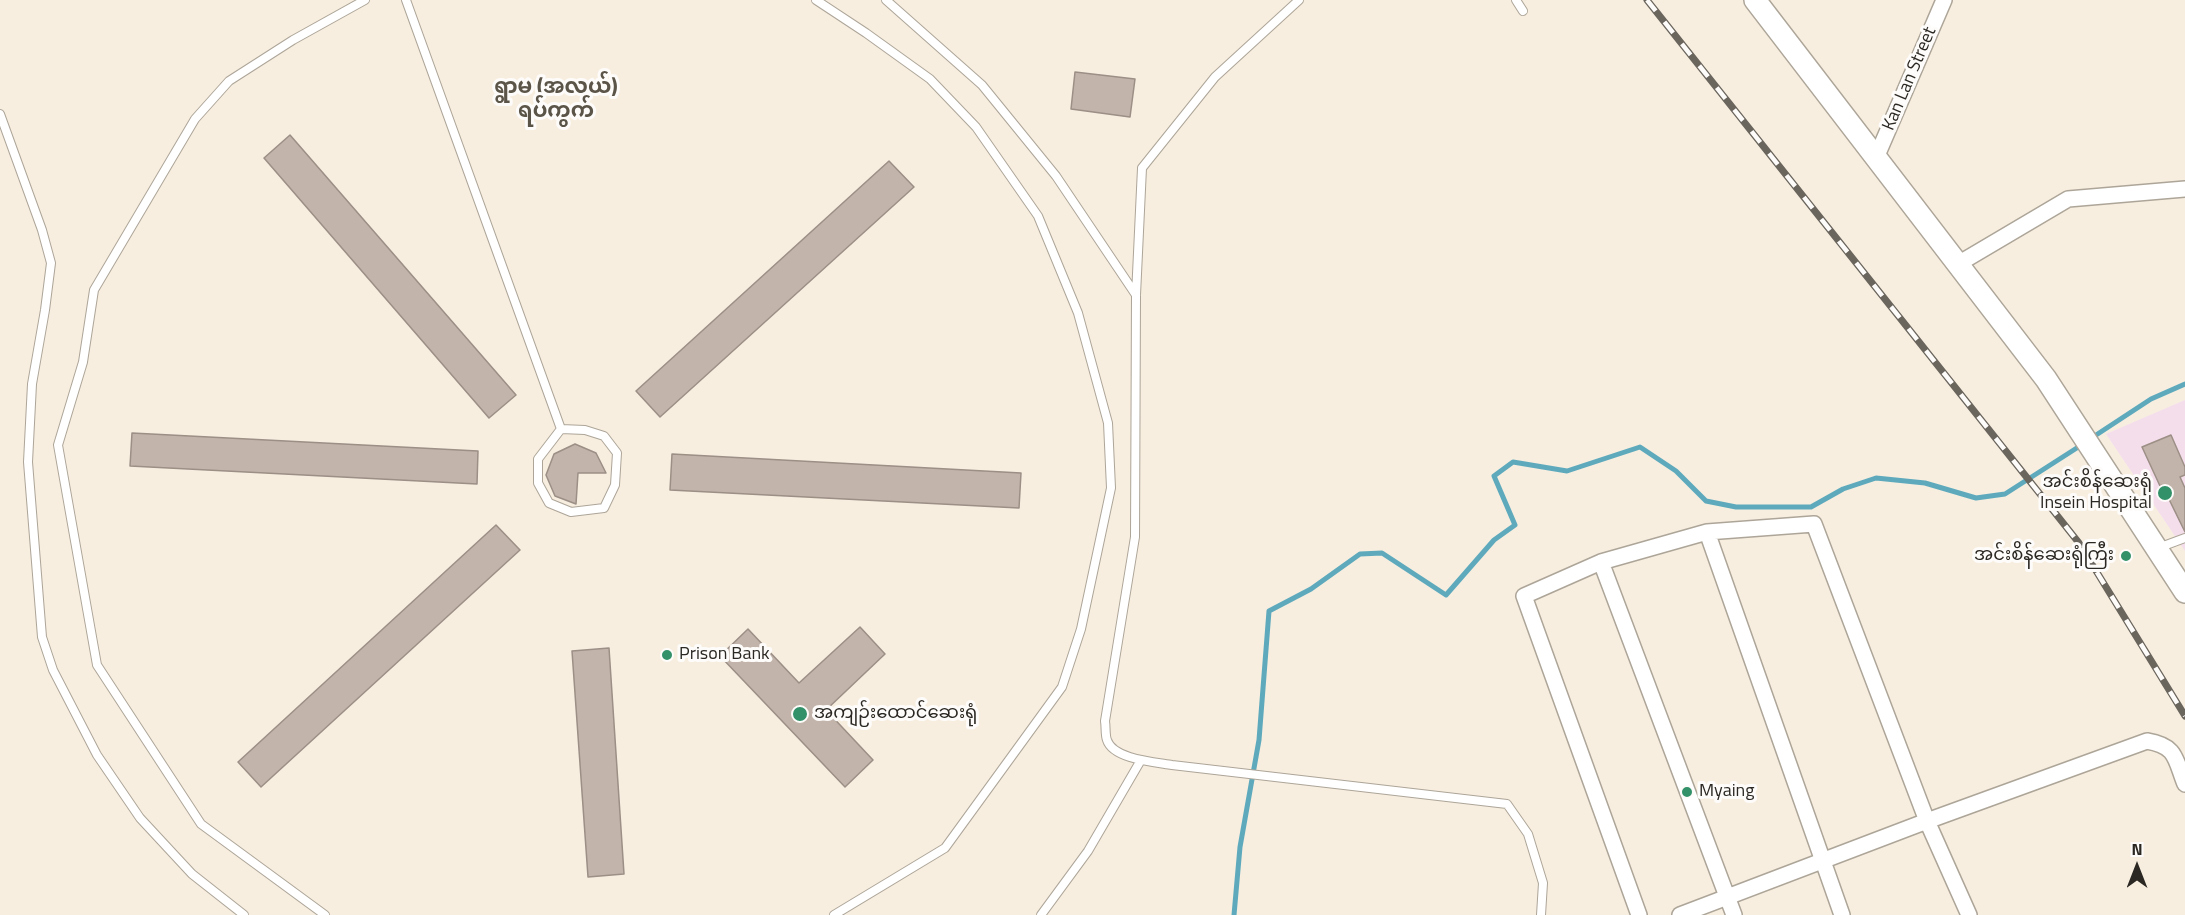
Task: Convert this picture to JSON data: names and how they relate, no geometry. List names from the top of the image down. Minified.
{"streets":{"street":["Kan Lan Street"]},"districts":["ရွာမ (အလယ်) ရပ်ကွက်"],"places":["အင်းစိန်ဆေးရုံ Insein Hospital","အင်းစိန်ဆေးရုံကြီး","Prison Bank","အကျဉ်းထောင်ဆေးရုံ","Myaing"],"north":"top"}
